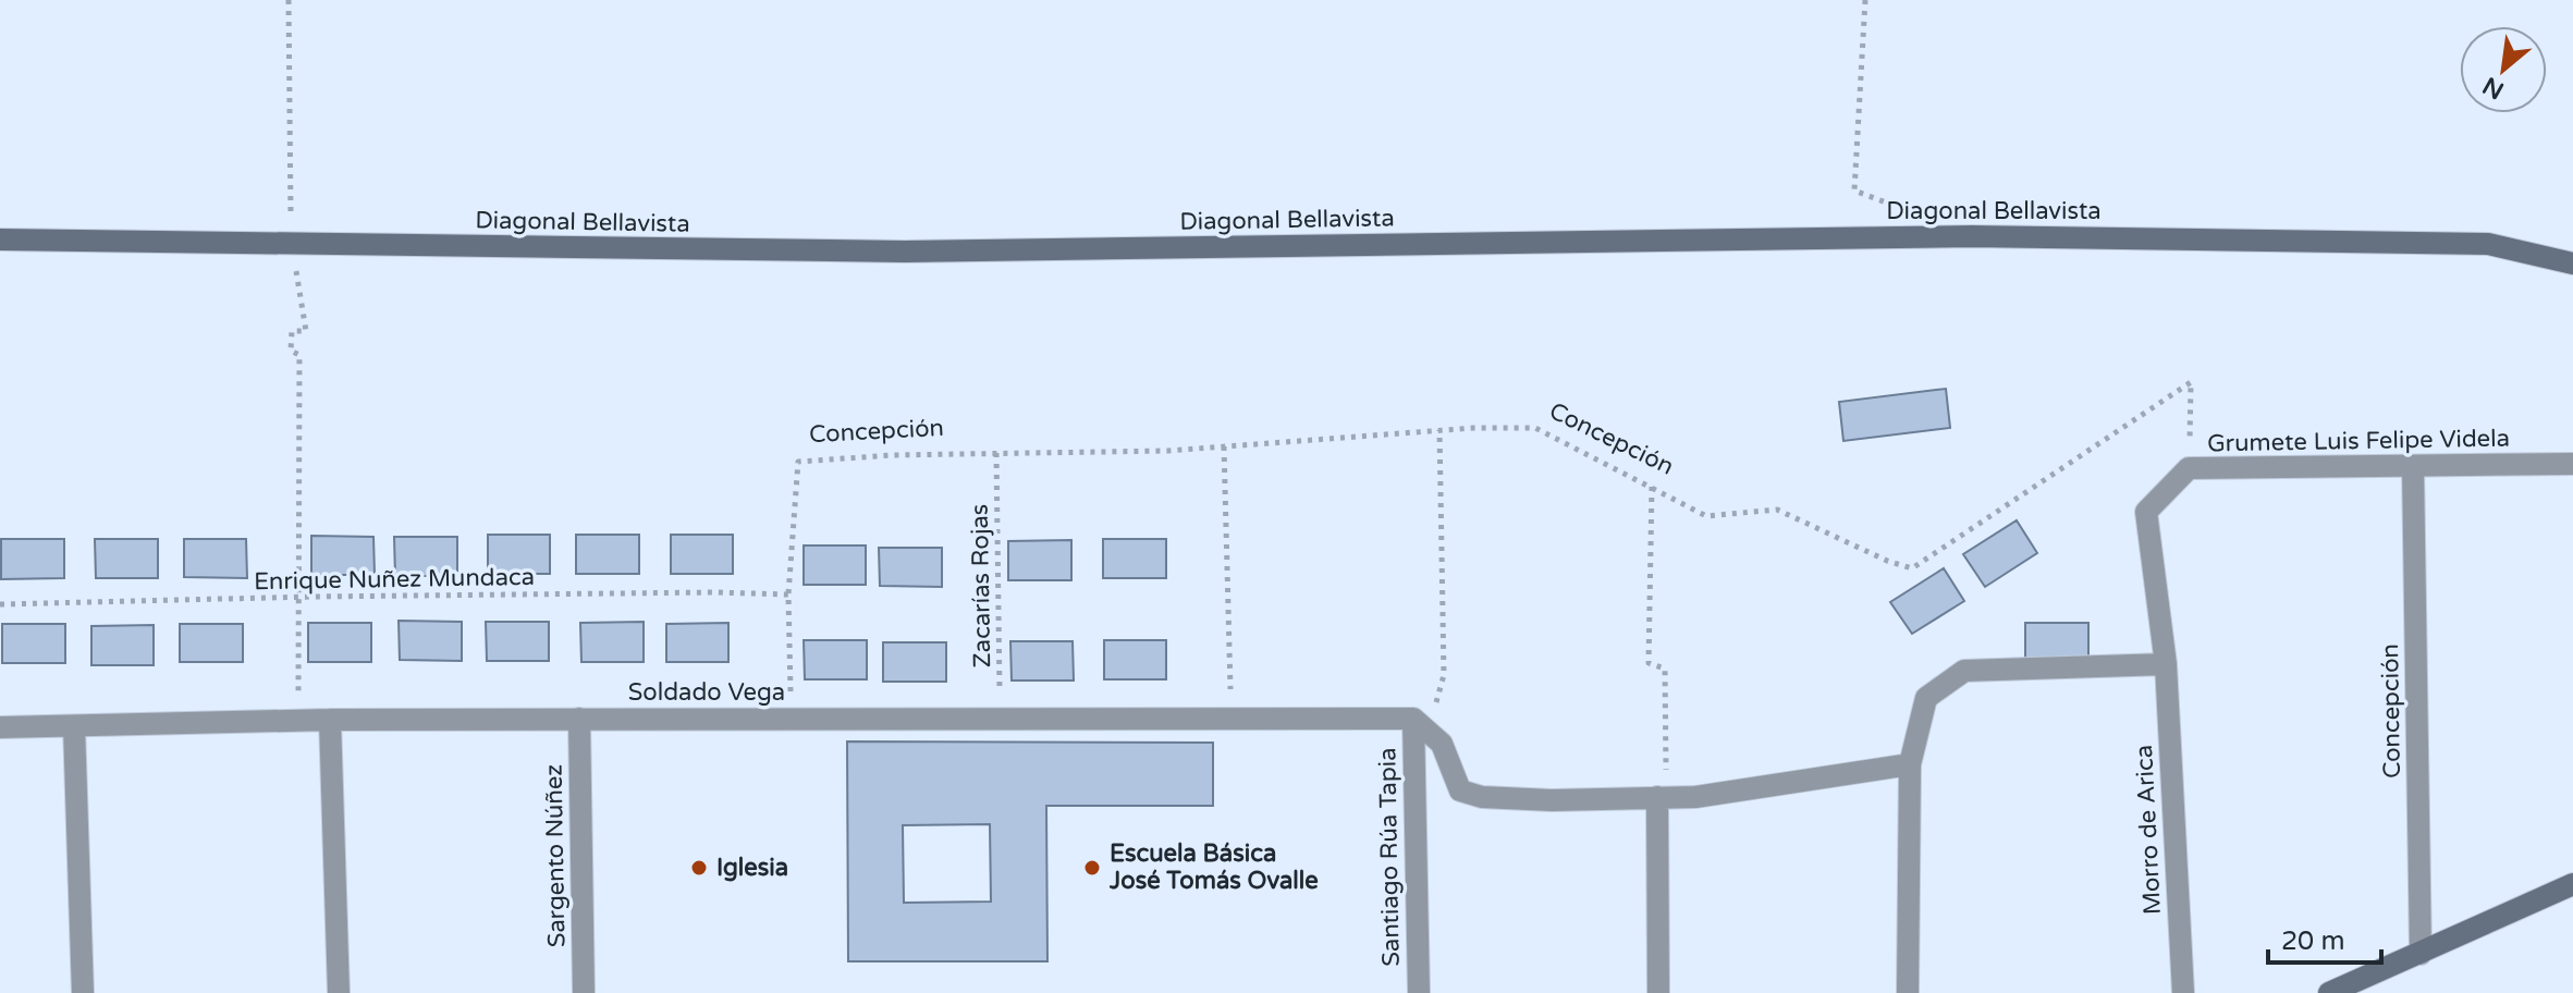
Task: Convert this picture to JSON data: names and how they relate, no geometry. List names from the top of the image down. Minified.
{"streets":{"street":["Diagonal Bellavista","Concepción","Grumete Luis Felipe Videla","Soldado Vega","Morro de Arica","Sargento Núñez","Santiago Rúa Tapia"],"path":["Enrique Nuñez Mundaca","Zacarías Rojas"]},"crossings":[["Concepción","Grumete Luis Felipe Videla"],["Concepción","Enrique Nuñez Mundaca"],["Concepción","Zacarías Rojas"],["Grumete Luis Felipe Videla","Morro de Arica"],["Zacarías Rojas","Soldado Vega"],["Soldado Vega","Sargento Núñez"],["Soldado Vega","Santiago Rúa Tapia"]],"places":["Iglesia","Escuela Básica José Tomás Ovalle"],"scale_bar":"20 m","north":"bottom left"}
